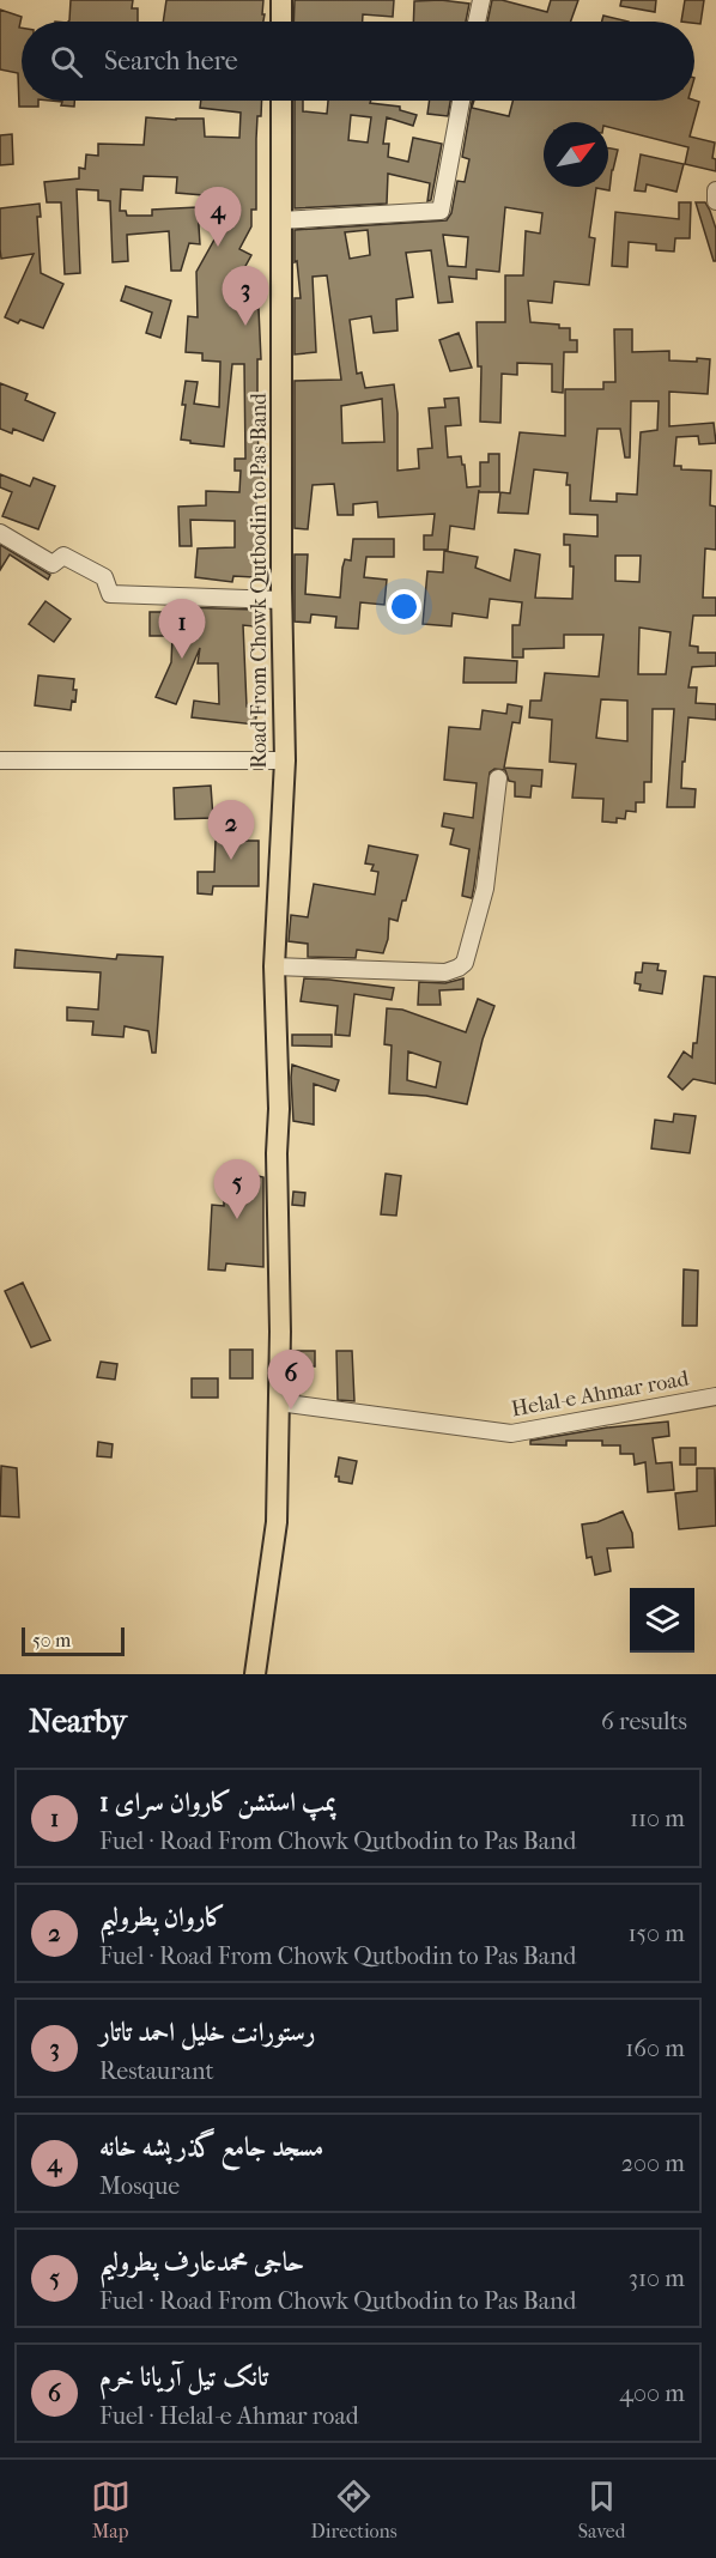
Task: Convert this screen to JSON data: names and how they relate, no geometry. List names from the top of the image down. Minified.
{"streets":{"main road":["Road From Chowk Qutbodin to Pas Band"],"street":["Helal-e Ahmar road"]},"crossings":[["Road From Chowk Qutbodin to Pas Band","Helal-e Ahmar road"]],"scale_bar":"50 m","north":"top right","page":{"search":"Search here","pins":["4","3","1","2","5","6"],"scale":"50 m","heading":["Nearby","6 results"],"list":[{"mark":"1","name":"پمپ استشن کاروان سرای 1","note":"Fuel · Road From Chowk Qutbodin to Pas Band","value":"110 m"},{"mark":"2","name":"کاروان پطرولیم","note":"Fuel · Road From Chowk Qutbodin to Pas Band","value":"150 m"},{"mark":"3","name":"رستورانت خلیل احمد تاتار","note":"Restaurant","value":"160 m"},{"mark":"4","name":"مسجد جامع گذر پشه خانه","note":"Mosque","value":"200 m"},{"mark":"5","name":"حاجی محمدعارف پطرولیم","note":"Fuel · Road From Chowk Qutbodin to Pas Band","value":"310 m"},{"mark":"6","name":"تانک تیل آریانا خرم","note":"Fuel · Helal-e Ahmar road","value":"400 m"}],"nav":["Map","Directions","Saved"]}}
